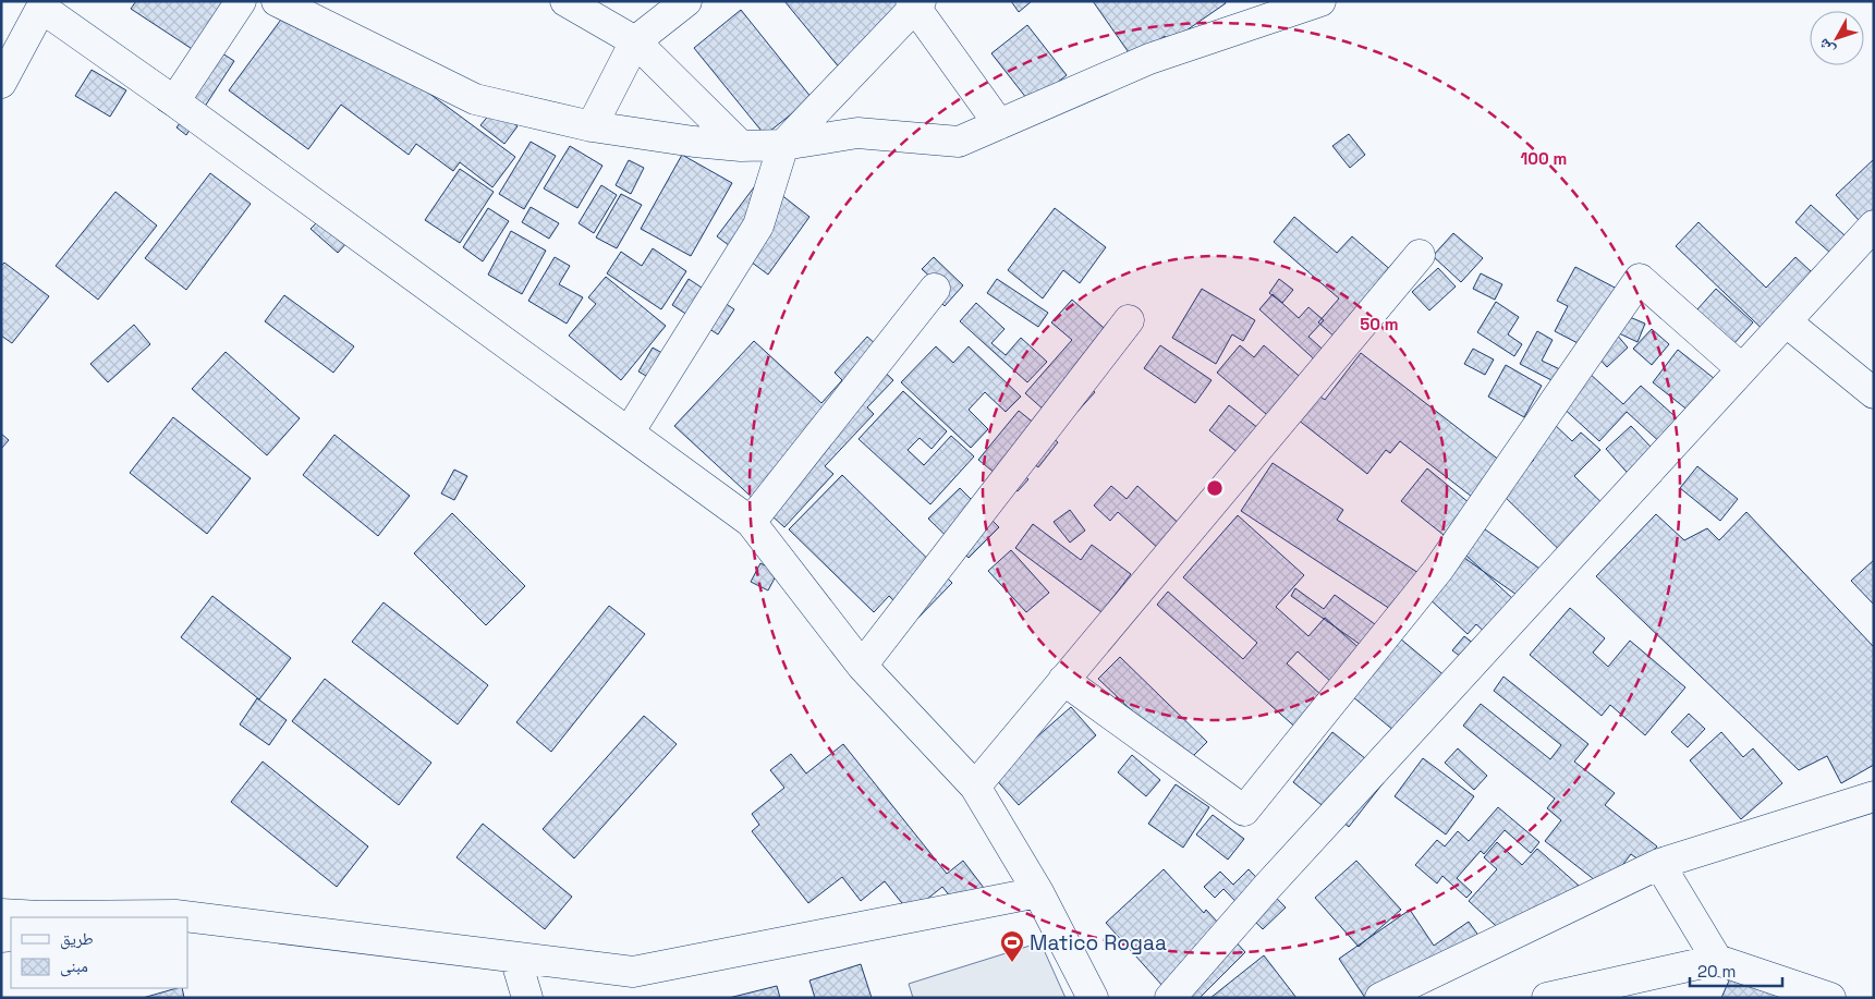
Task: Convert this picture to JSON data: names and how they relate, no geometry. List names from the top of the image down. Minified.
{"places":{"sports":["Matico Rogaa"]},"legend":["طريق","مبنى"],"scale_bar":"20 m","north":"bottom left","rings":["100 m","50 m"]}
